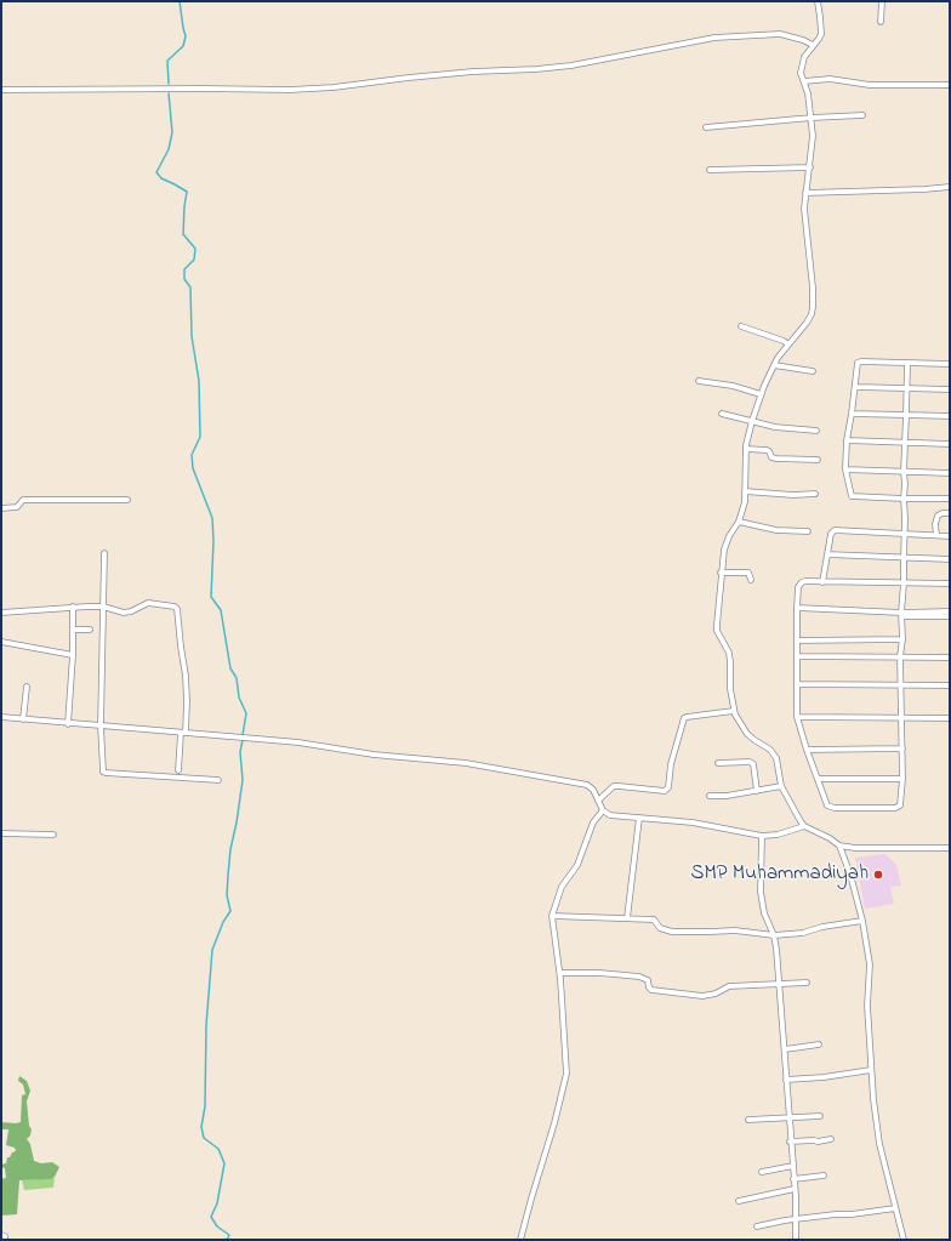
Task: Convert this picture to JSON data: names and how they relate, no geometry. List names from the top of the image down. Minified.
{"places":["SMP Muhammadiyah"]}
